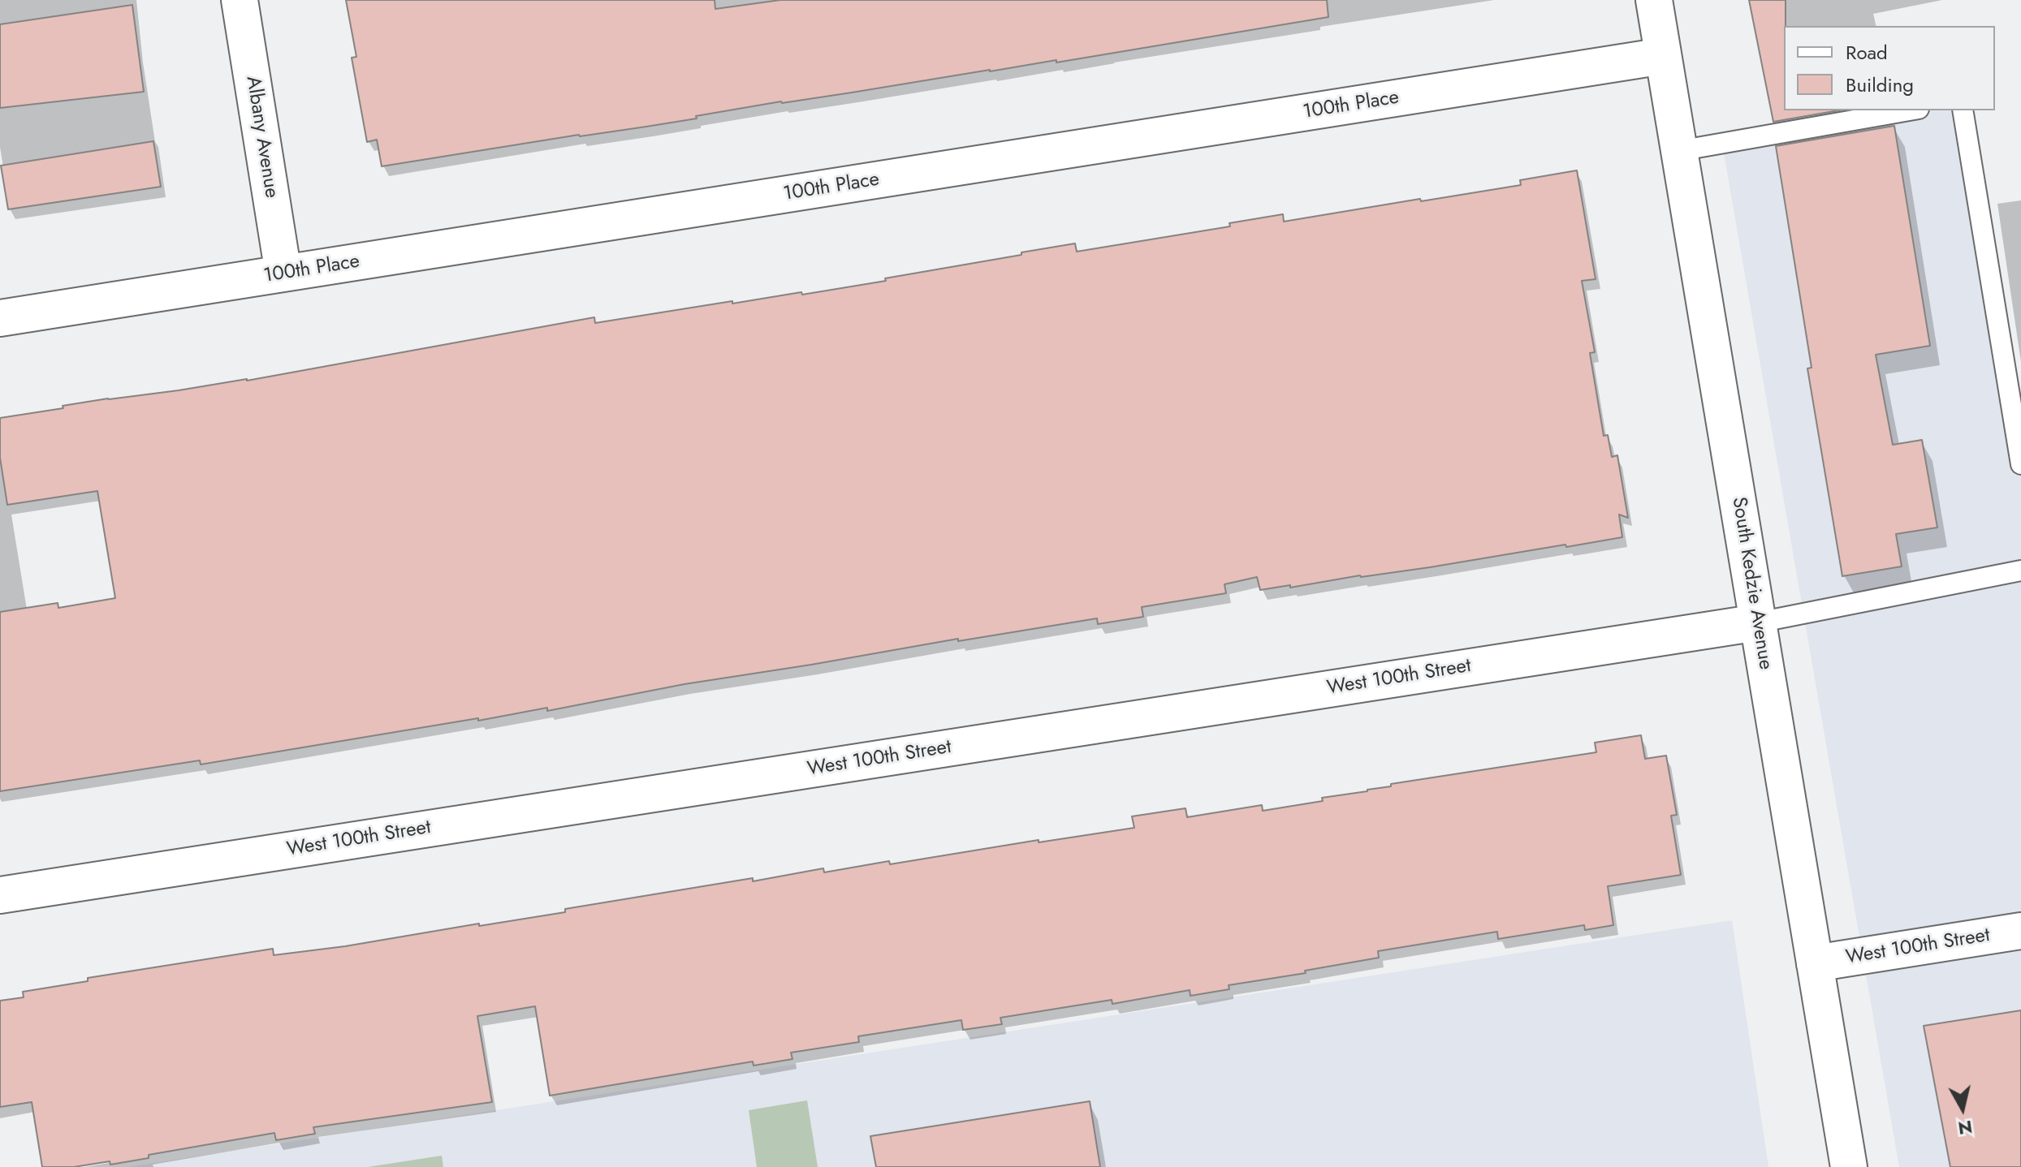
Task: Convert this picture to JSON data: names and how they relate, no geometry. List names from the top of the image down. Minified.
{"streets":{"street":["100th Place","Albany Avenue","South Kedzie Avenue","West 100th Street"]},"crossings":[["100th Place","Albany Avenue"],["100th Place","South Kedzie Avenue"],["South Kedzie Avenue","West 100th Street"]],"legend":["Road","Building"],"north":"bottom"}
